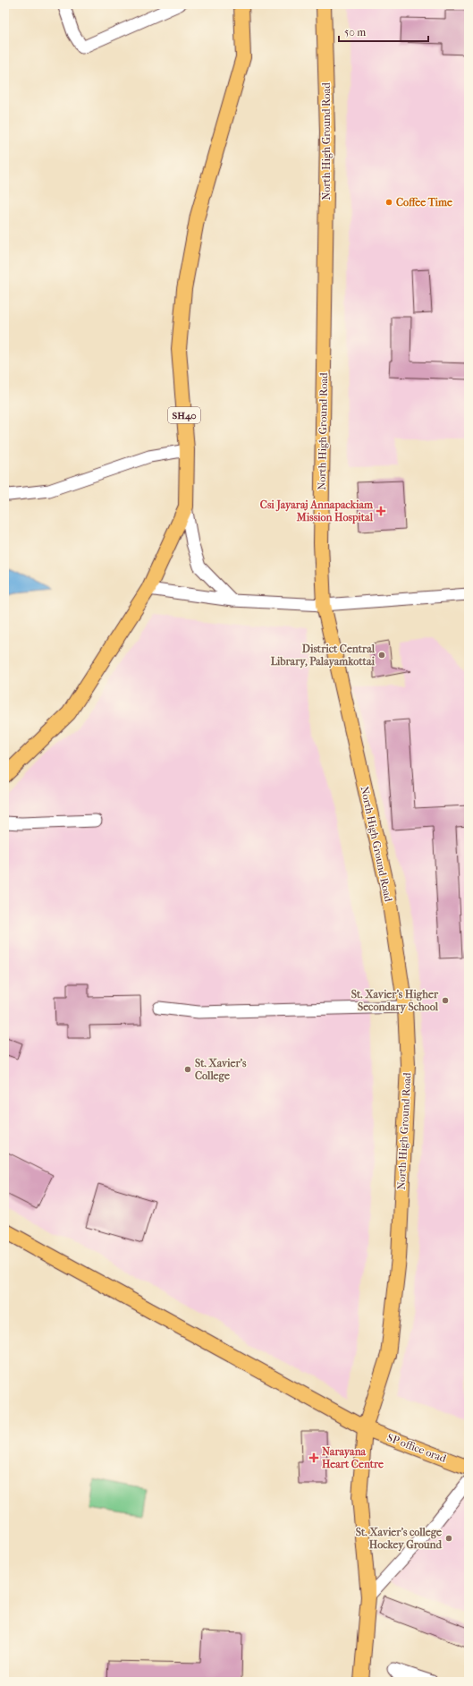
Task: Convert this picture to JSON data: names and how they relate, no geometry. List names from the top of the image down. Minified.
{"streets":{"main road":["North High Ground Road","SH40","SP office orad"]},"crossings":[["North High Ground Road","SP office orad"]],"places":{"other":["Coffee Time","District Central Library, Palayamkottai","St. Xavier's Higher Secondary School","St. Xavier's College","St. Xavier's college Hockey Ground"],"health":["Csi Jayaraj Annapackiam Mission Hospital","Narayana Heart Centre"]},"scale_bar":"50 m"}
